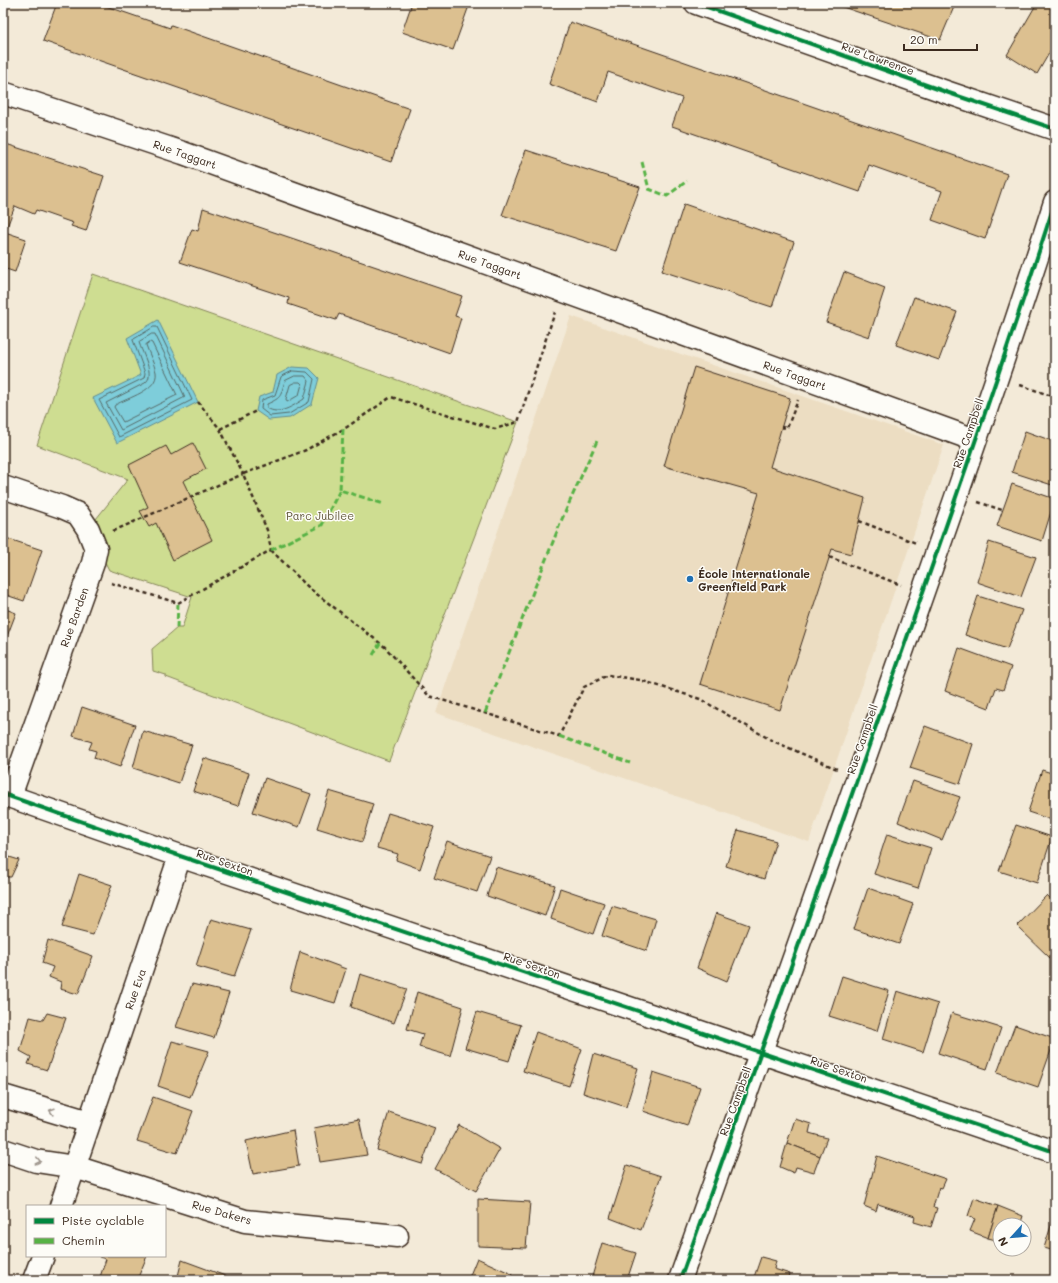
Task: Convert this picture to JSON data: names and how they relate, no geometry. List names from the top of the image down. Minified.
{"streets":{"street":["Rue Lawrence","Rue Taggart","Rue Campbell","Rue Barden","Rue Sexton","Rue Eva","Rue Dakers"]},"crossings":[["Rue Taggart","Rue Campbell"],["Rue Campbell","Rue Sexton"],["Rue Barden","Rue Sexton"],["Rue Sexton","Rue Eva"],["Rue Eva","Rue Dakers"]],"parks":["Parc Jubilee"],"places":["École internationale Greenfield Park"],"legend":["Piste cyclable","Chemin"],"scale_bar":"20 m","north":"bottom left"}
